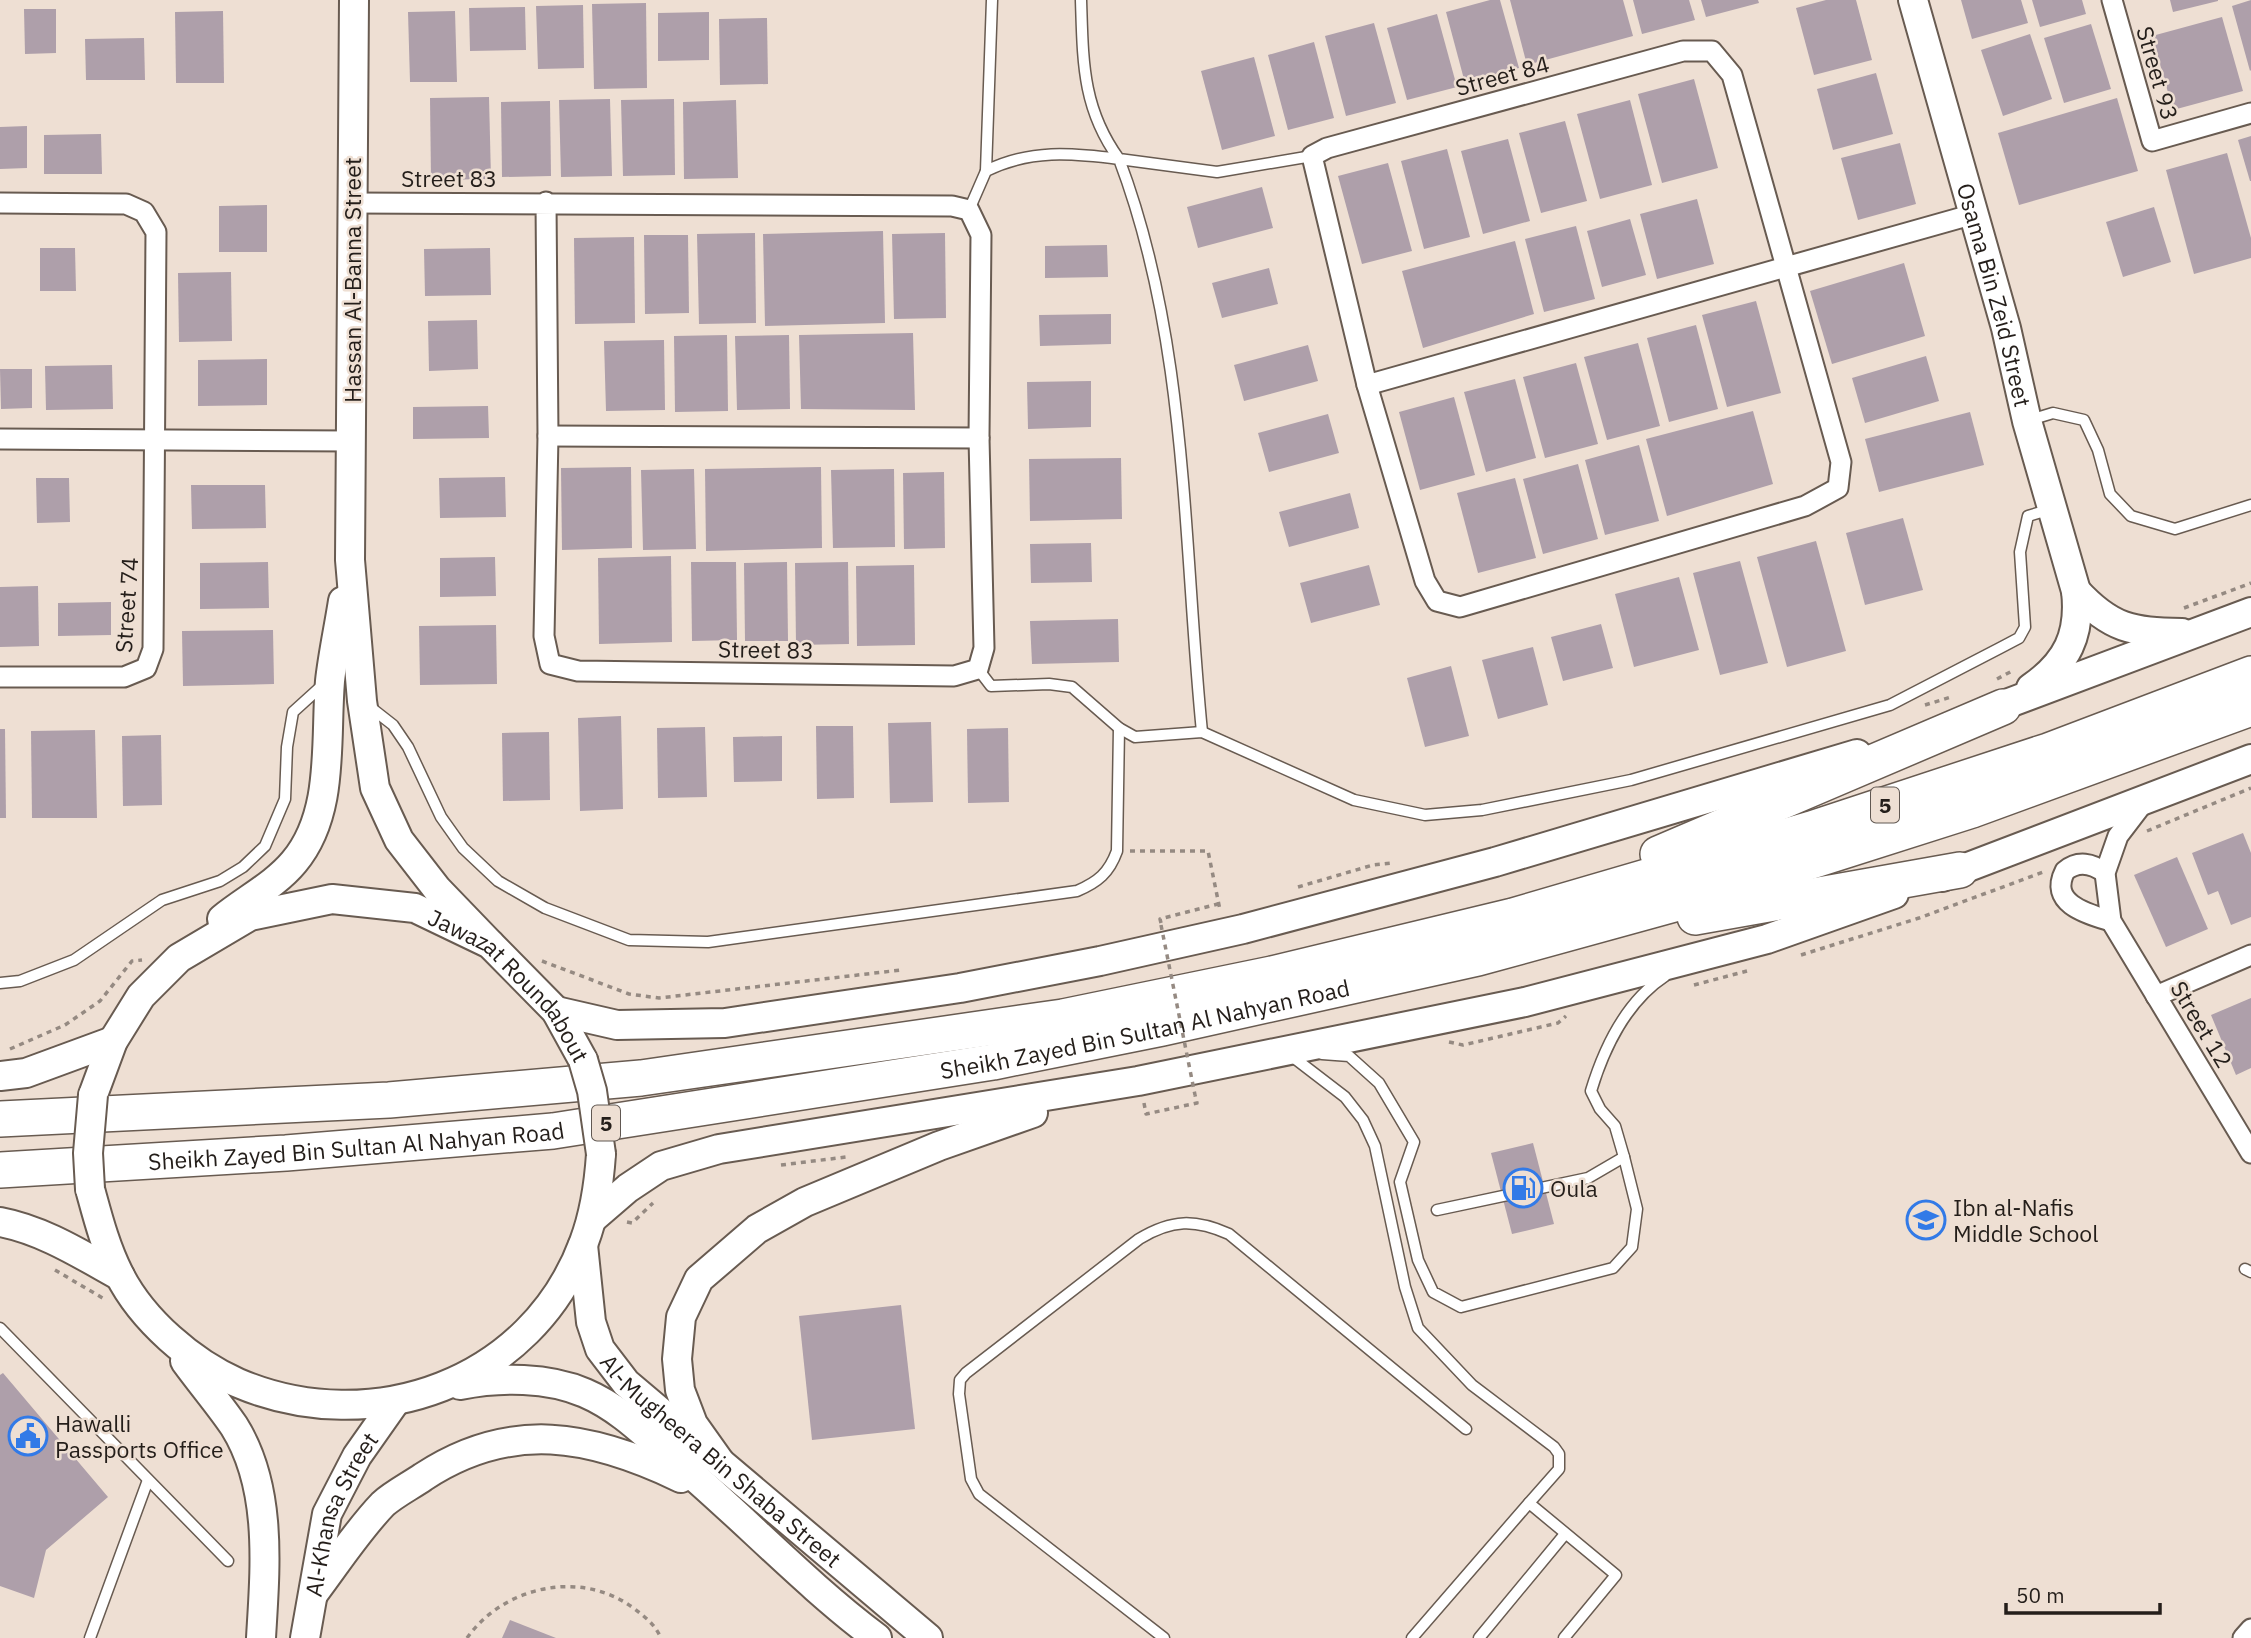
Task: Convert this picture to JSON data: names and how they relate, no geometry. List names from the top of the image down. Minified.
{"streets":{"highway":["5","Sheikh Zayed Bin Sultan Al Nahyan Road"],"main road":["Hassan Al-Banna Street","Osama Bin Zeid Street","Jawazat Roundabout","Al-Mugheera Bin Shaba Street","Al-Khansa Street"],"street":["Street 93","Street 84","Street 83","Street 74","Street 12"]},"crossings":[["Street 83","Hassan Al-Banna Street"],["Hassan Al-Banna Street","Jawazat Roundabout"],["Jawazat Roundabout","Al-Mugheera Bin Shaba Street"],["Jawazat Roundabout","Al-Khansa Street"]],"places":{"fuel station":["Oula"],"school or university":["Ibn al-Nafis Middle School"],"public building":["Hawalli Passports Office"]},"scale_bar":"50 m"}
